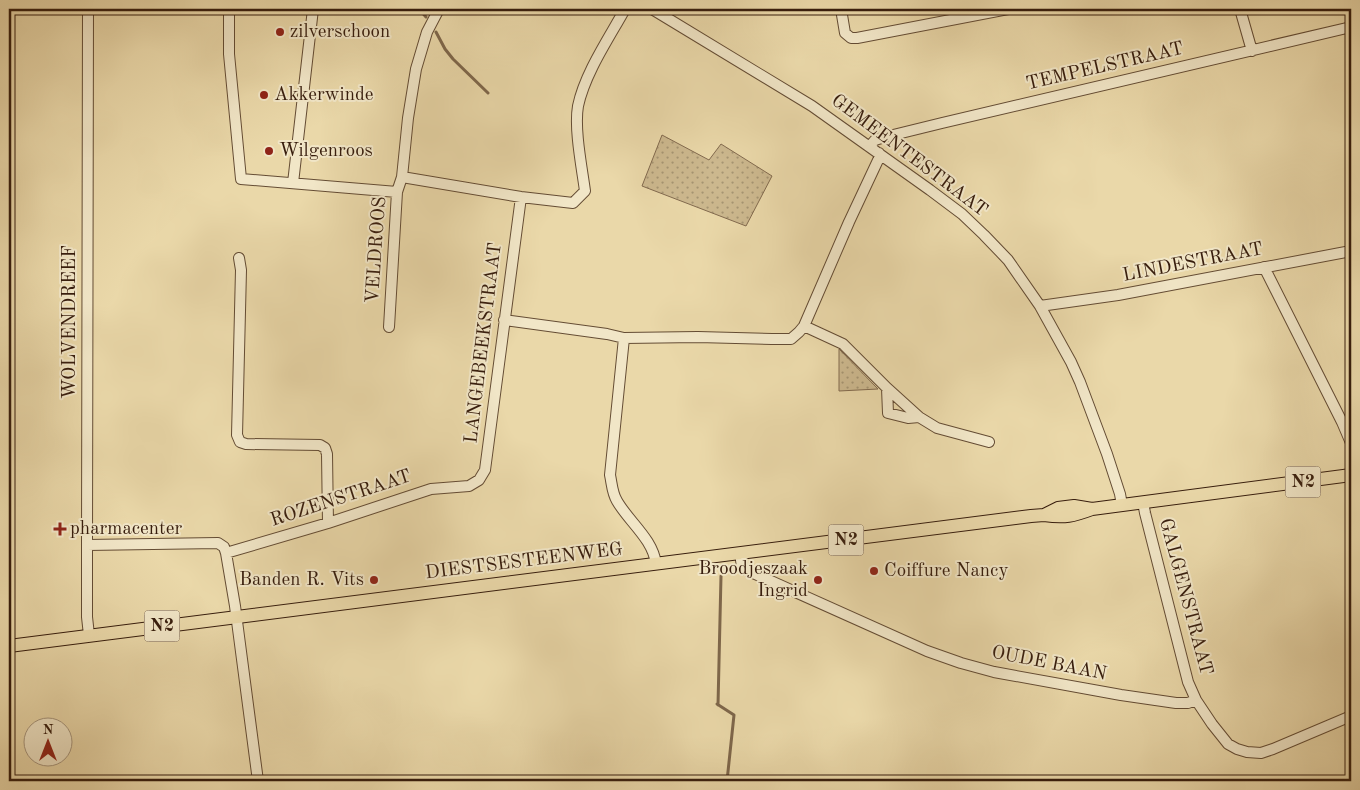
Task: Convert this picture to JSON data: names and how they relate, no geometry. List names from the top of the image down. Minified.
{"streets":{"main road":["N2","DIESTSESTEENWEG"],"street":["TEMPELSTRAAT","GEMEENTESTRAAT","VELDROOS","LINDESTRAAT","WOLVENDREEF","LANGEBEEKSTRAAT","ROZENSTRAAT","GALGENSTRAAT","OUDE BAAN"]},"crossings":[["TEMPELSTRAAT","GEMEENTESTRAAT"],["GEMEENTESTRAAT","LINDESTRAAT"],["GEMEENTESTRAAT","DIESTSESTEENWEG"],["WOLVENDREEF","DIESTSESTEENWEG"],["LANGEBEEKSTRAAT","ROZENSTRAAT"],["DIESTSESTEENWEG","GALGENSTRAAT"],["DIESTSESTEENWEG","OUDE BAAN"],["GALGENSTRAAT","OUDE BAAN"]],"places":{"other":["zilverschoon","Akkerwinde","Wilgenroos","Coiffure Nancy","Banden R. Vits","Broodjeszaak Ingrid"],"health":["pharmacenter"]},"north":"top"}
